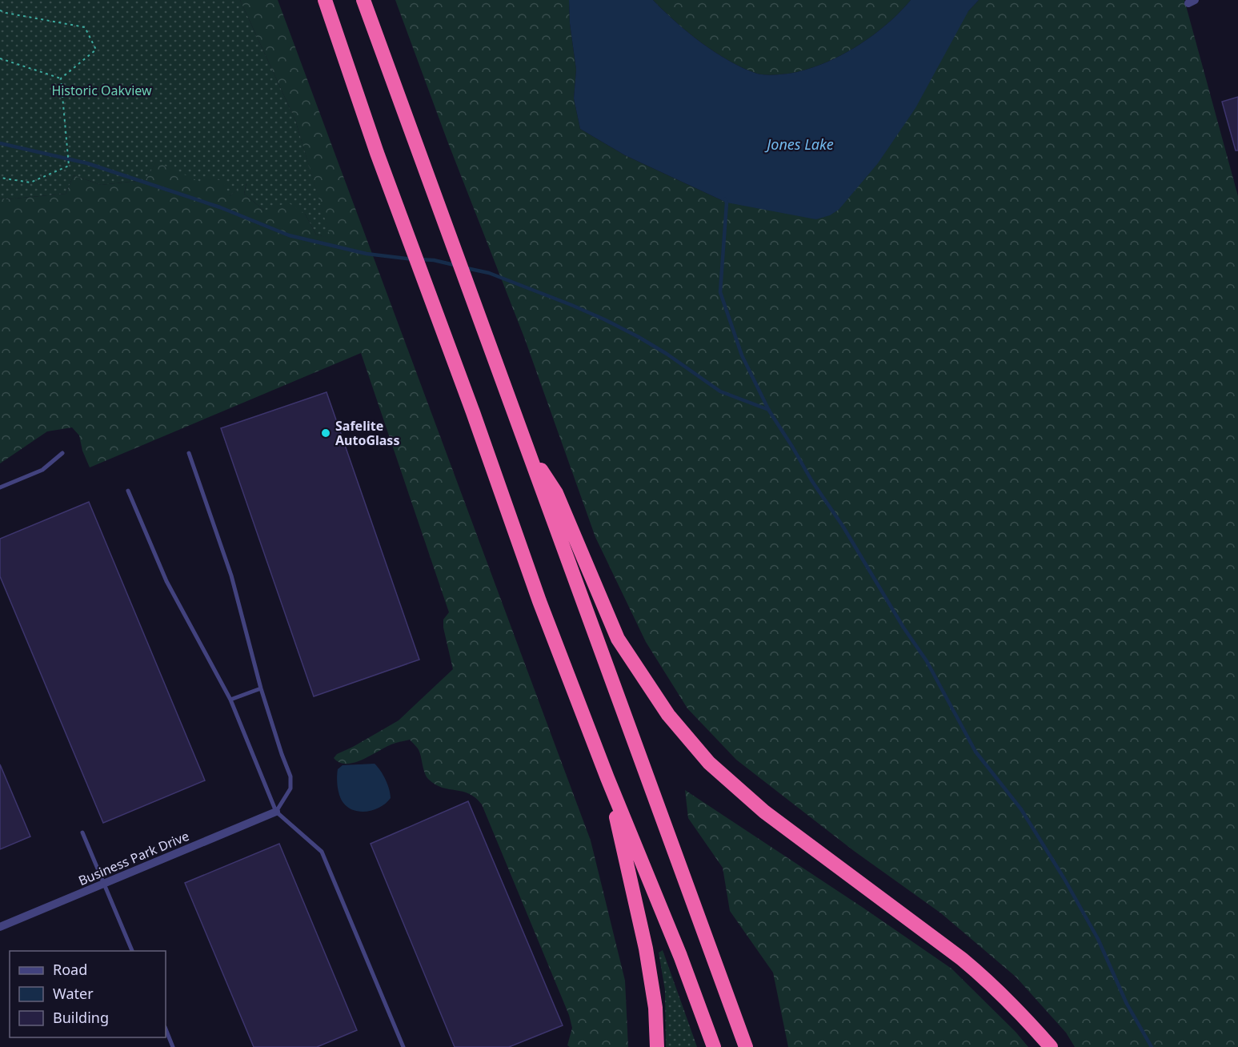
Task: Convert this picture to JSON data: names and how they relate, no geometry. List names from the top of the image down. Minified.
{"streets":{"street":["Business Park Drive"]},"water":["Jones Lake"],"parks":["Historic Oakview"],"places":["Safelite AutoGlass"],"legend":["Road","Water","Building"]}
